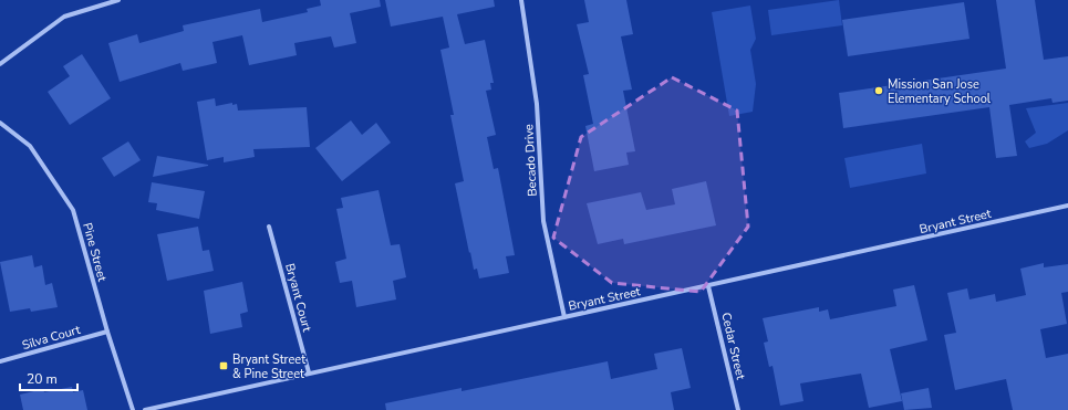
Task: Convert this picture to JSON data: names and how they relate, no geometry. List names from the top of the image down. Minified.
{"streets":{"street":["Becado Drive","Bryant Street","Pine Street","Bryant Court","Silva Court","Cedar Street"]},"crossings":[["Becado Drive","Bryant Street"],["Bryant Street","Bryant Court"],["Bryant Street","Cedar Street"],["Pine Street","Silva Court"]],"places":{"other":["Mission San Jose Elementary School"],"transit":["Bryant Street & Pine Street"]},"scale_bar":"20 m"}
